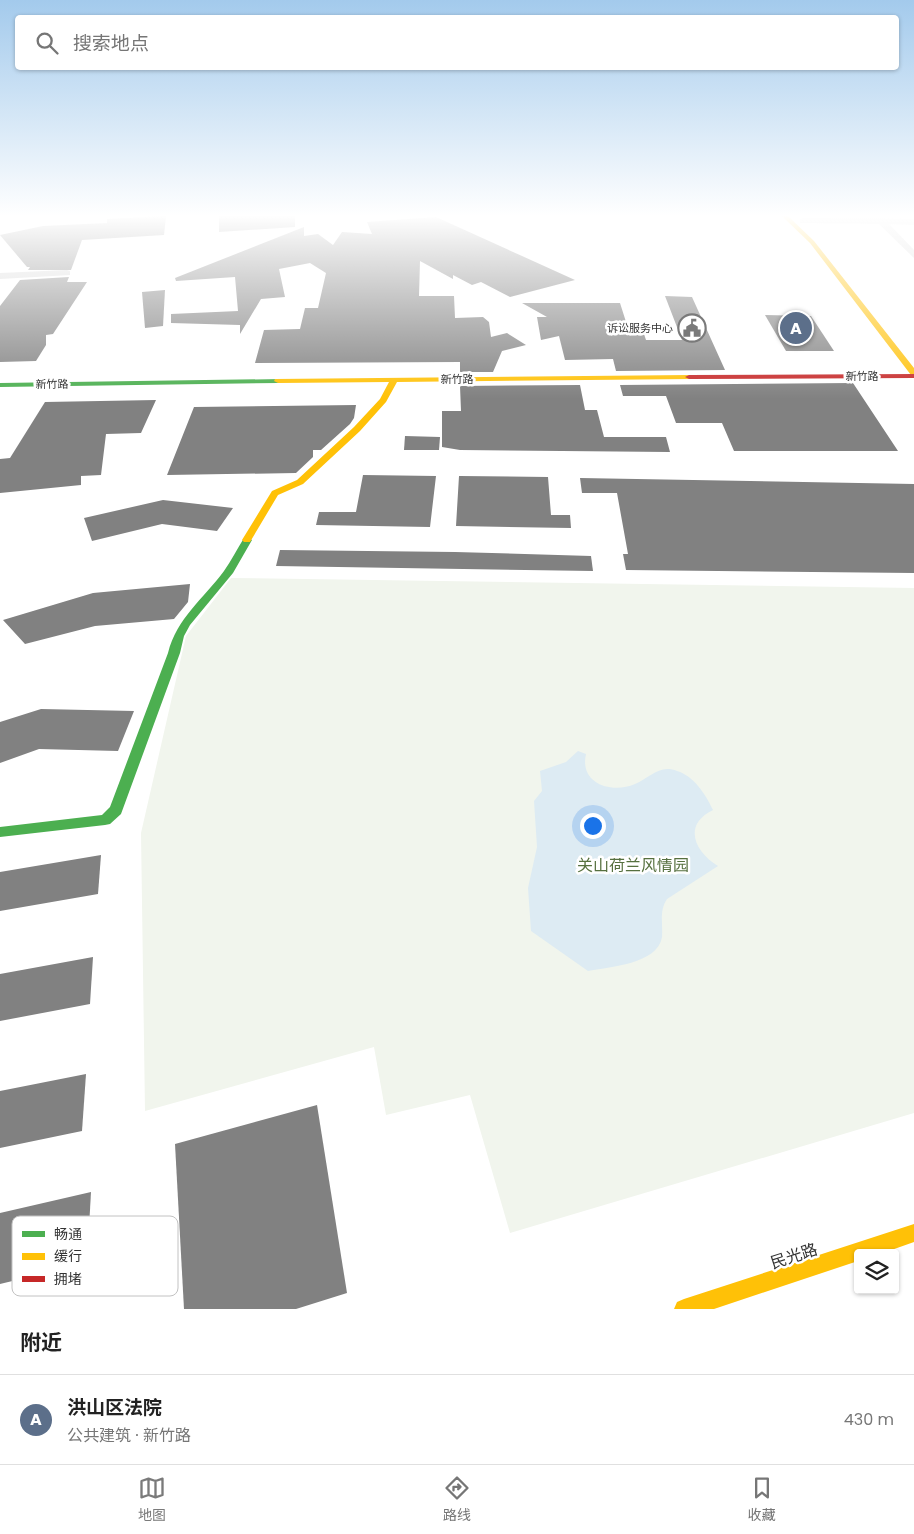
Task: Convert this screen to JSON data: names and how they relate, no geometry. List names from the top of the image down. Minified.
{"streets":{"main road":["新竹路","民光路"]},"parks":["关山荷兰风情园"],"places":{"public building":["诉讼服务中心"]},"legend":["畅通","缓行","拥堵"],"page":{"search":"搜索地点","pins":"A","heading":"附近","list":[{"mark":"A","name":"洪山区法院","note":"公共建筑 · 新竹路","value":"430 m"}],"nav":["地图","路线","收藏"]}}
